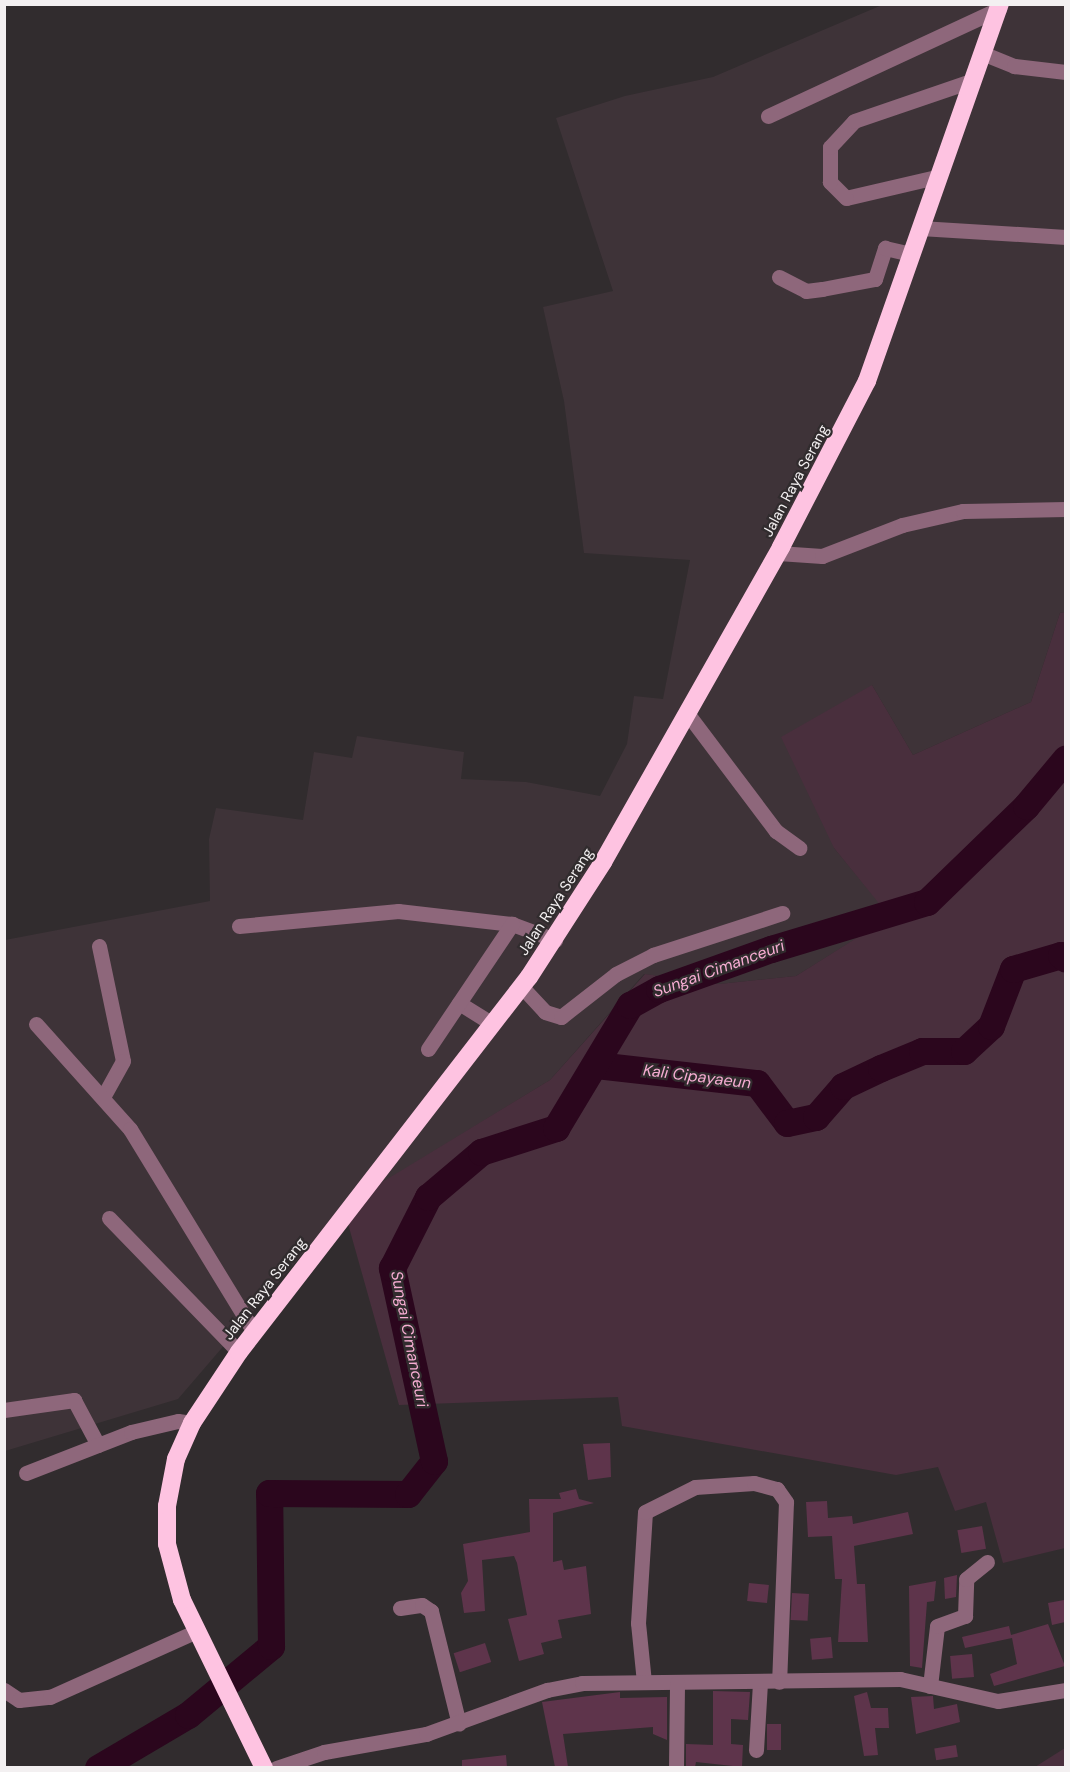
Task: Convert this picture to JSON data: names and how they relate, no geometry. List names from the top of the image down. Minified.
{"streets":{"highway":["Jalan Raya Serang"]},"water":["Sungai Cimanceuri","Kali Cipayaeun"]}
